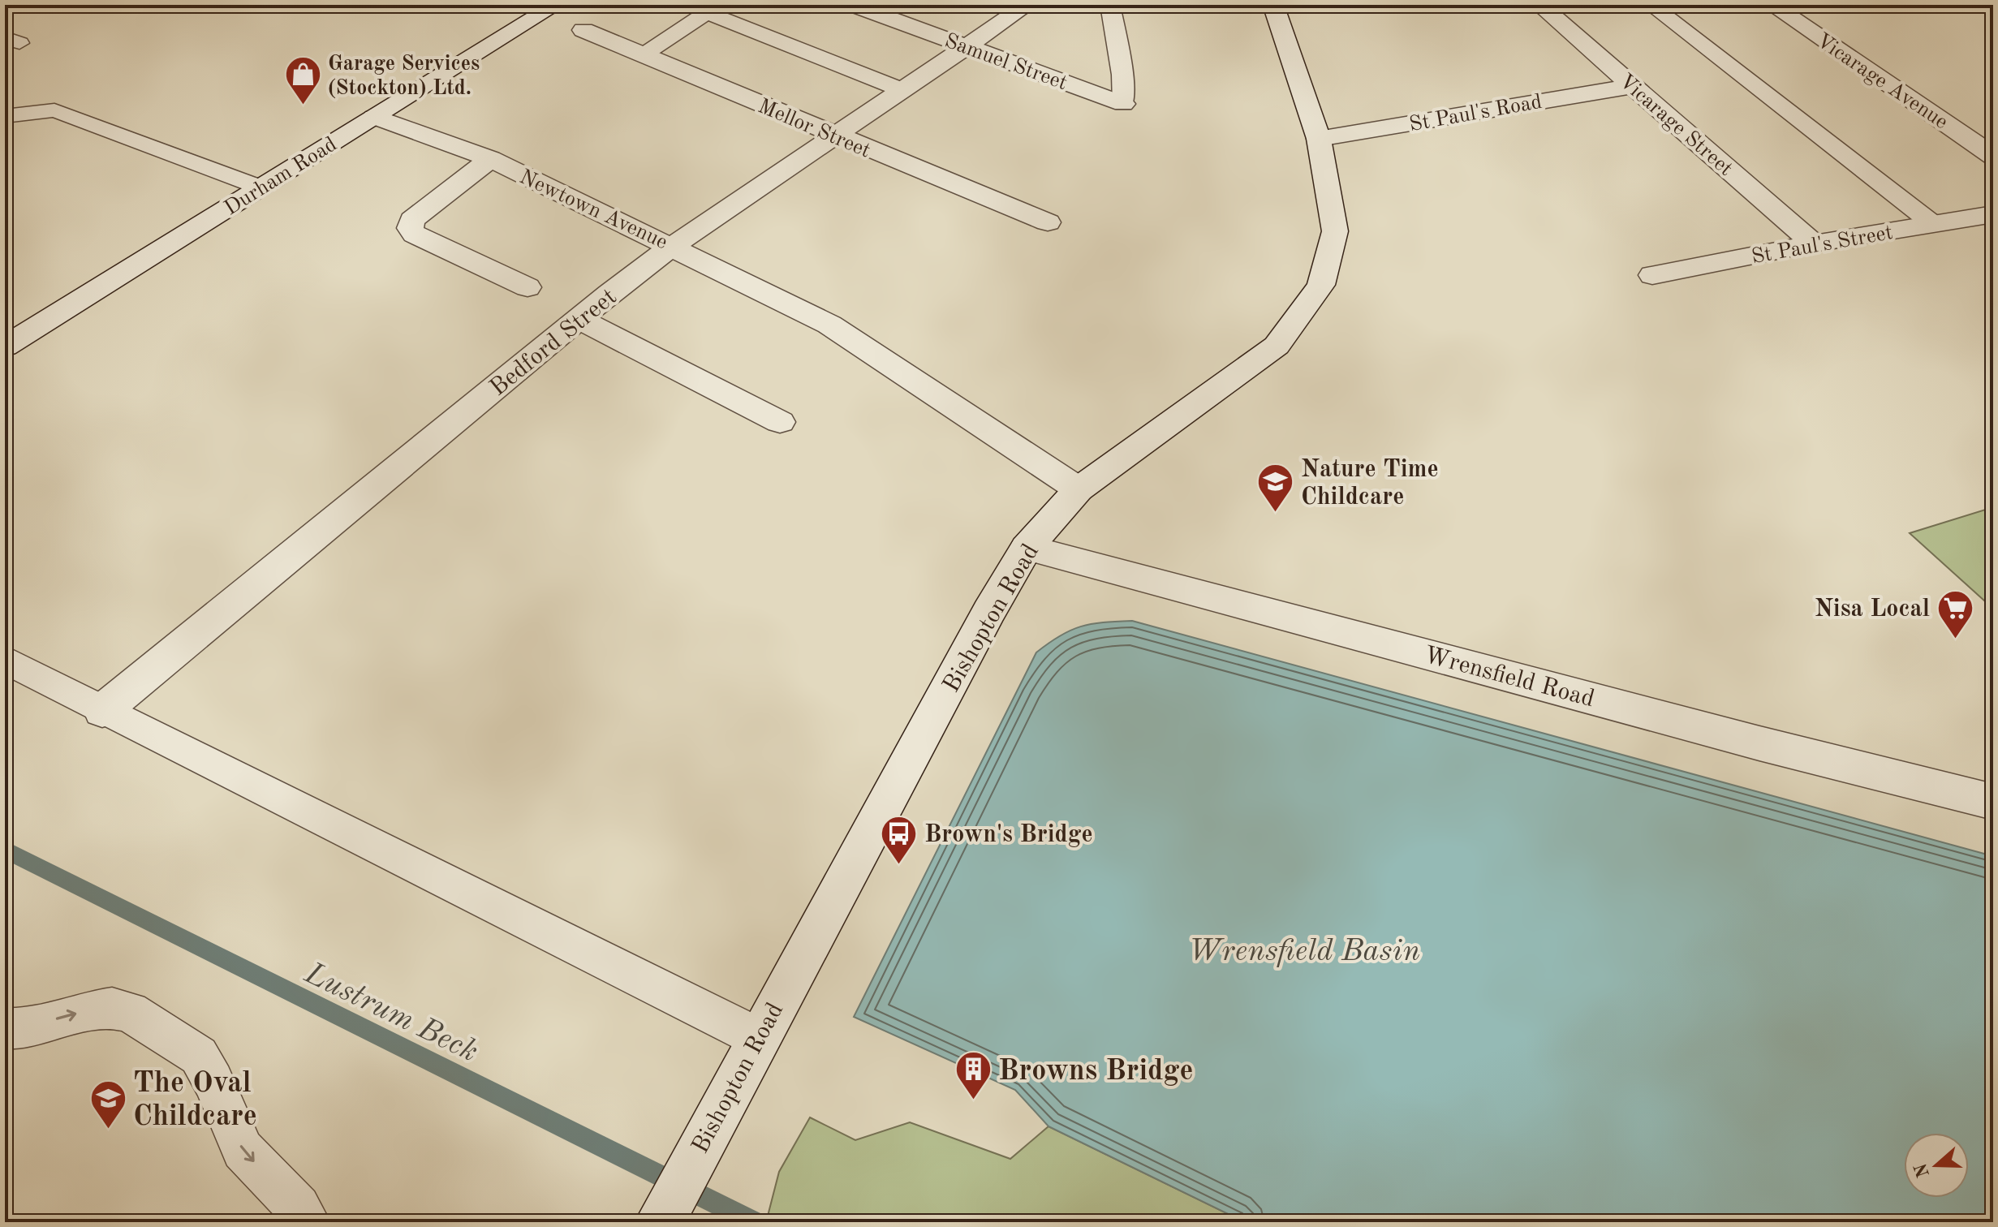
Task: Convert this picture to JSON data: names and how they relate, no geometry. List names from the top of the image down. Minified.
{"streets":{"street":["Samuel Street","Vicarage Avenue","St Paul's Road","Vicarage Street","Mellor Street","Durham Road","Newtown Avenue","St Paul's Street","Bedford Street","Bishopton Road","Wrensfield Road"]},"crossings":[["Samuel Street","Bedford Street"],["St Paul's Road","Vicarage Street"],["St Paul's Road","Bishopton Road"],["Vicarage Street","St Paul's Street"],["Mellor Street","Bedford Street"],["Durham Road","Newtown Avenue"],["Newtown Avenue","Bedford Street"],["Newtown Avenue","Bishopton Road"],["Bishopton Road","Wrensfield Road"]],"water":["Wrensfield Basin","Lustrum Beck"],"places":{"shop":["Garage Services (Stockton) Ltd."],"school or university":["Nature Time Childcare","The Oval Childcare"],"supermarket":["Nisa Local"],"bus stop":["Brown's Bridge"],"building":["Browns Bridge"]},"north":"left"}
